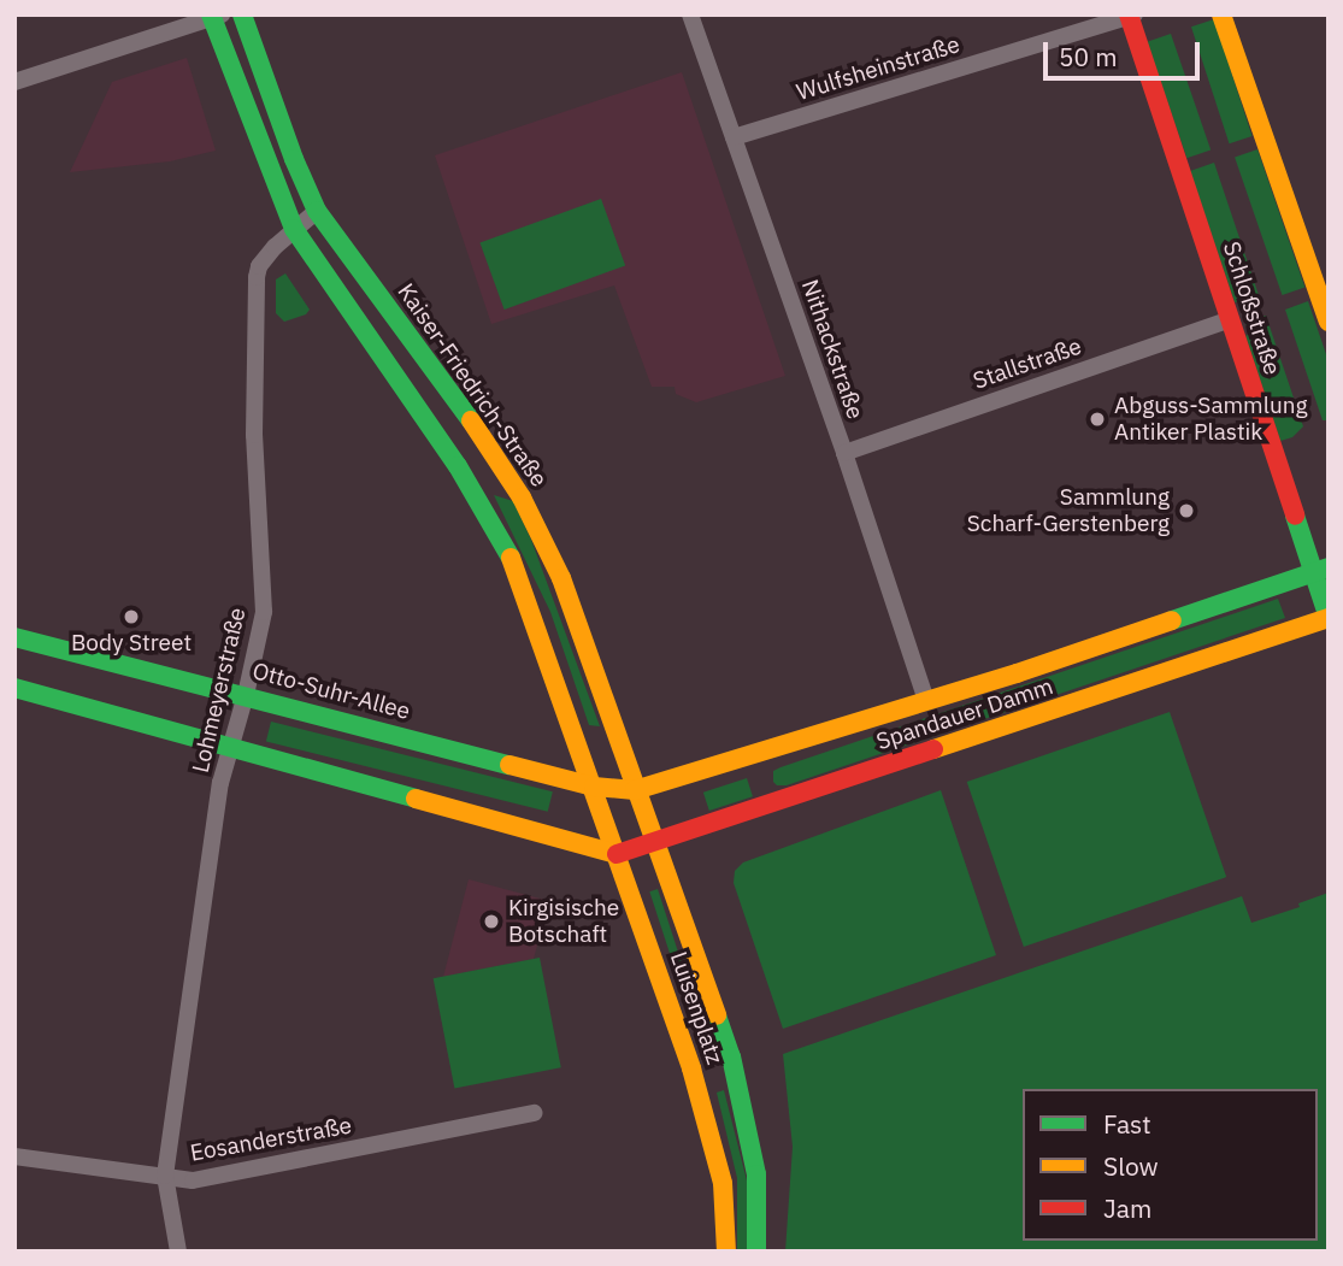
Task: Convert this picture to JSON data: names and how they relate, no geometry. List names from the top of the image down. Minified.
{"streets":{"main road":["Schloßstraße","Kaiser-Friedrich-Straße","Otto-Suhr-Allee","Spandauer Damm","Luisenplatz"],"street":["Wulfsheinstraße","Nithackstraße","Stallstraße","Lohmeyerstraße","Eosanderstraße"]},"crossings":[["Wulfsheinstraße","Schloßstraße"],["Wulfsheinstraße","Nithackstraße"],["Schloßstraße","Stallstraße"],["Schloßstraße","Spandauer Damm"],["Nithackstraße","Stallstraße"],["Nithackstraße","Spandauer Damm"],["Kaiser-Friedrich-Straße","Lohmeyerstraße"],["Kaiser-Friedrich-Straße","Otto-Suhr-Allee"],["Kaiser-Friedrich-Straße","Spandauer Damm"],["Kaiser-Friedrich-Straße","Luisenplatz"],["Lohmeyerstraße","Otto-Suhr-Allee"],["Lohmeyerstraße","Eosanderstraße"],["Otto-Suhr-Allee","Spandauer Damm"],["Otto-Suhr-Allee","Luisenplatz"],["Spandauer Damm","Luisenplatz"]],"places":["Abguss-Sammlung Antiker Plastik","Sammlung Scharf-Gerstenberg","Body Street","Kirgisische Botschaft"],"legend":["Fast","Slow","Jam"],"scale_bar":"50 m"}
